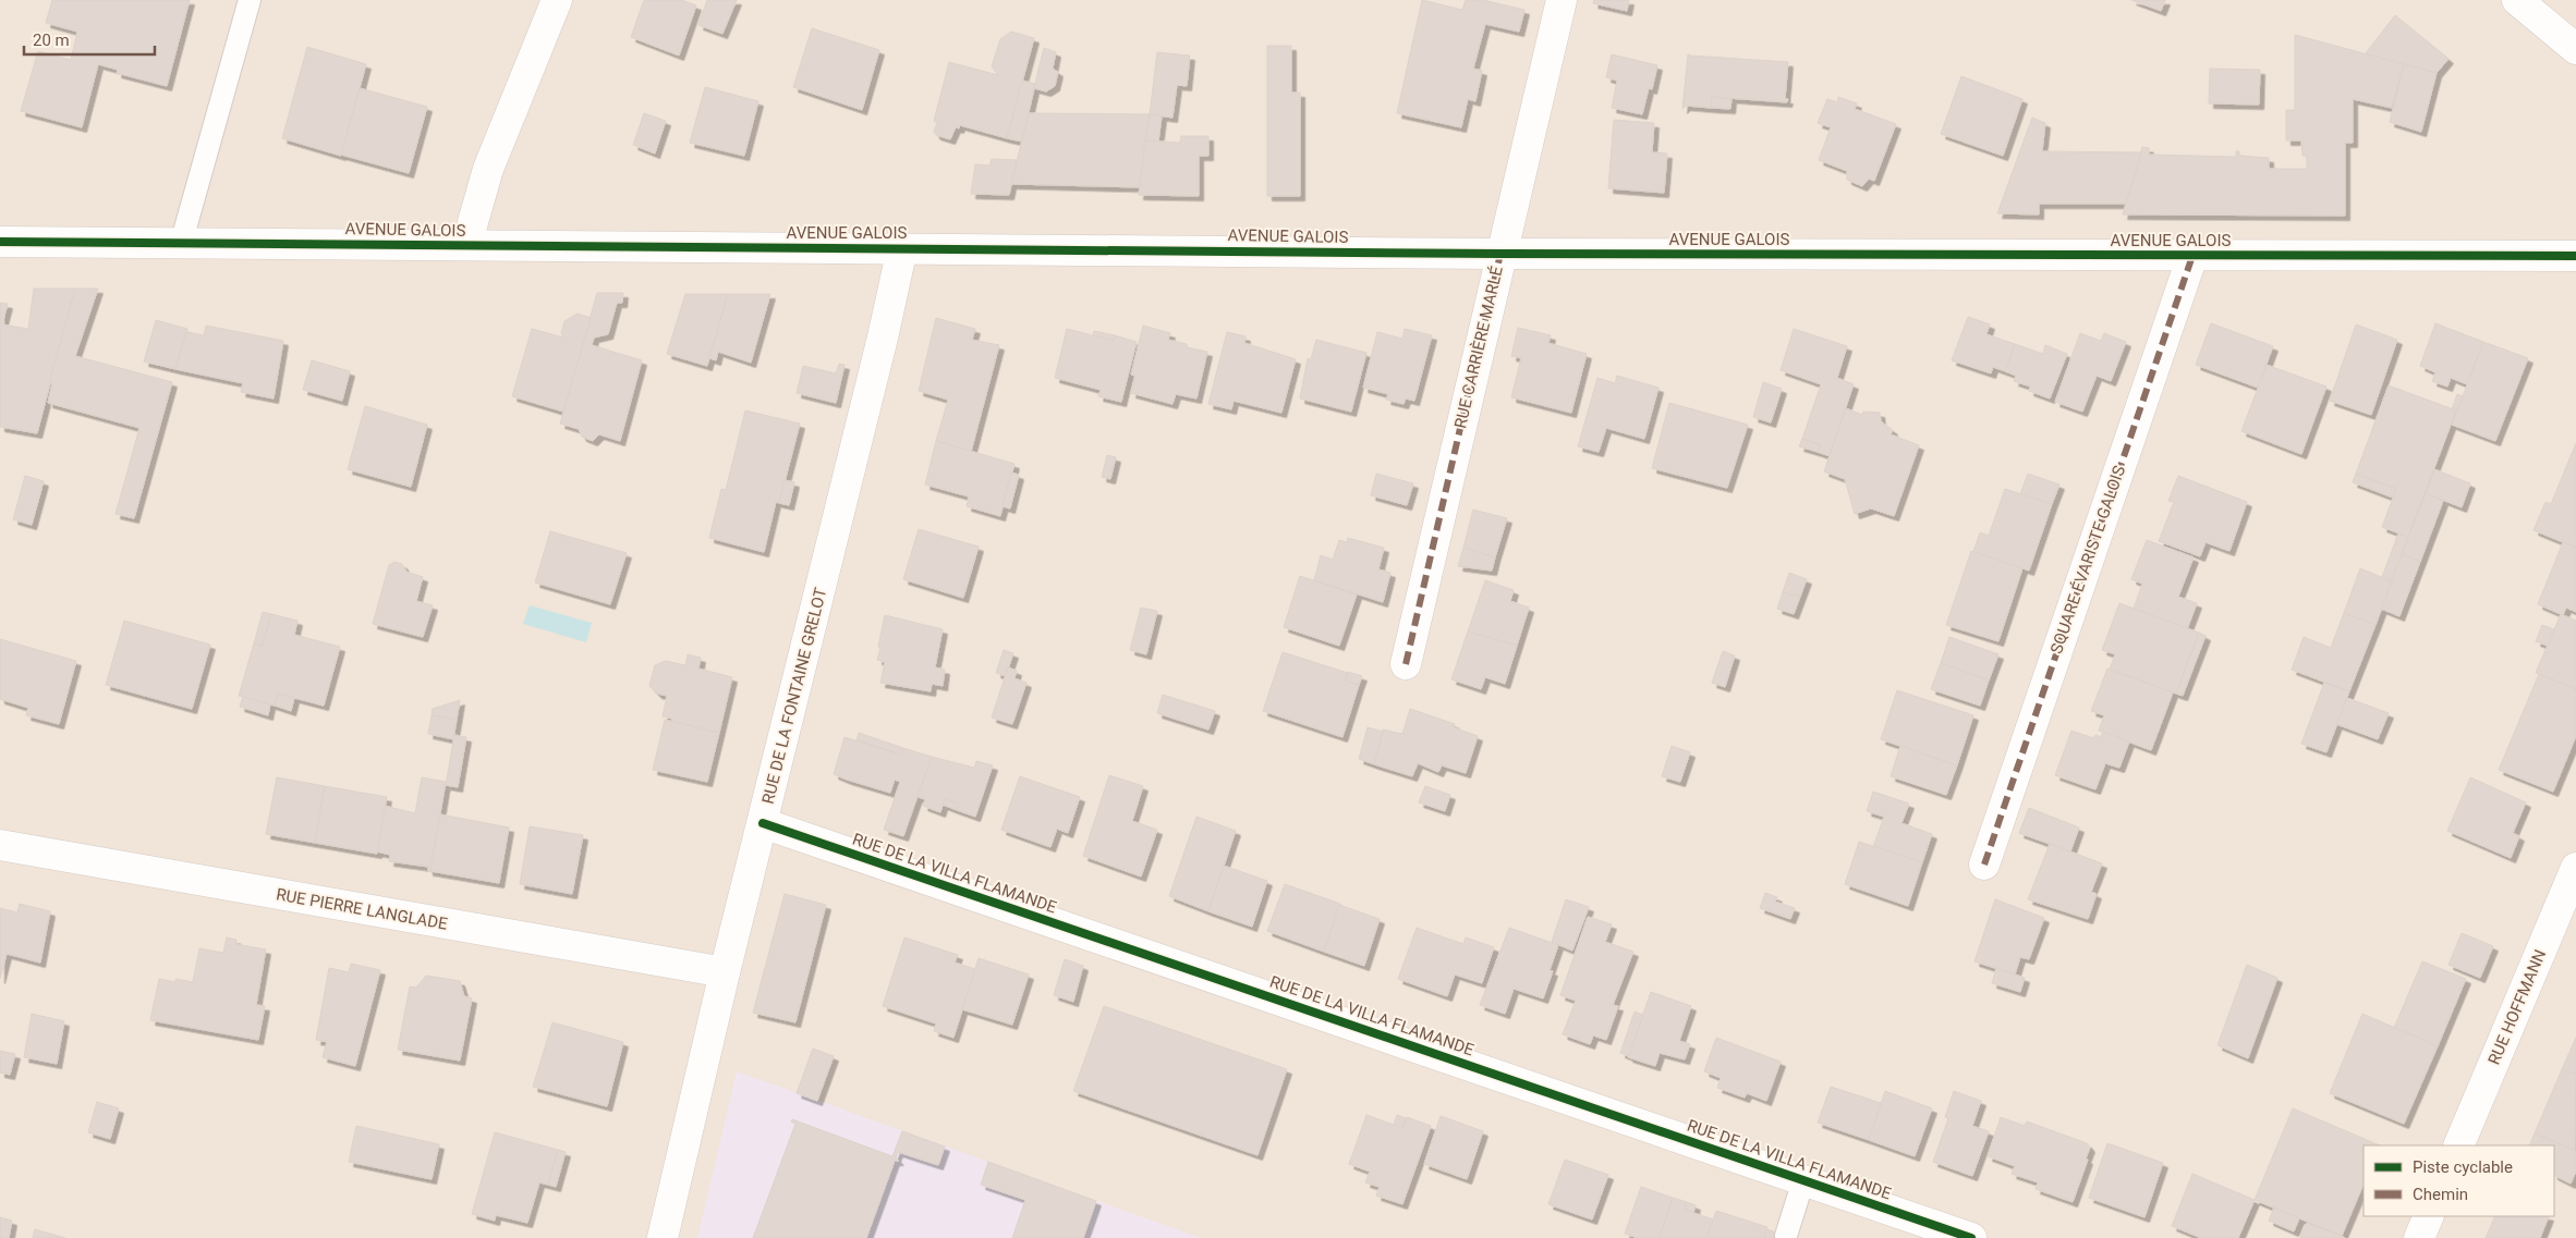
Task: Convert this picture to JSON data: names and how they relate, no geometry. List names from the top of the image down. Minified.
{"streets":{"street":["AVENUE GALOIS","RUE CARRIÈRE MARLÉ","SQUARE ÉVARISTE GALOIS","RUE DE LA FONTAINE GRELOT","RUE DE LA VILLA FLAMANDE","RUE PIERRE LANGLADE","RUE HOFFMANN"]},"crossings":[["AVENUE GALOIS","RUE CARRIÈRE MARLÉ"],["AVENUE GALOIS","SQUARE ÉVARISTE GALOIS"],["AVENUE GALOIS","RUE DE LA FONTAINE GRELOT"],["RUE DE LA FONTAINE GRELOT","RUE DE LA VILLA FLAMANDE"],["RUE DE LA FONTAINE GRELOT","RUE PIERRE LANGLADE"]],"legend":["Piste cyclable","Chemin"],"scale_bar":"20 m"}
